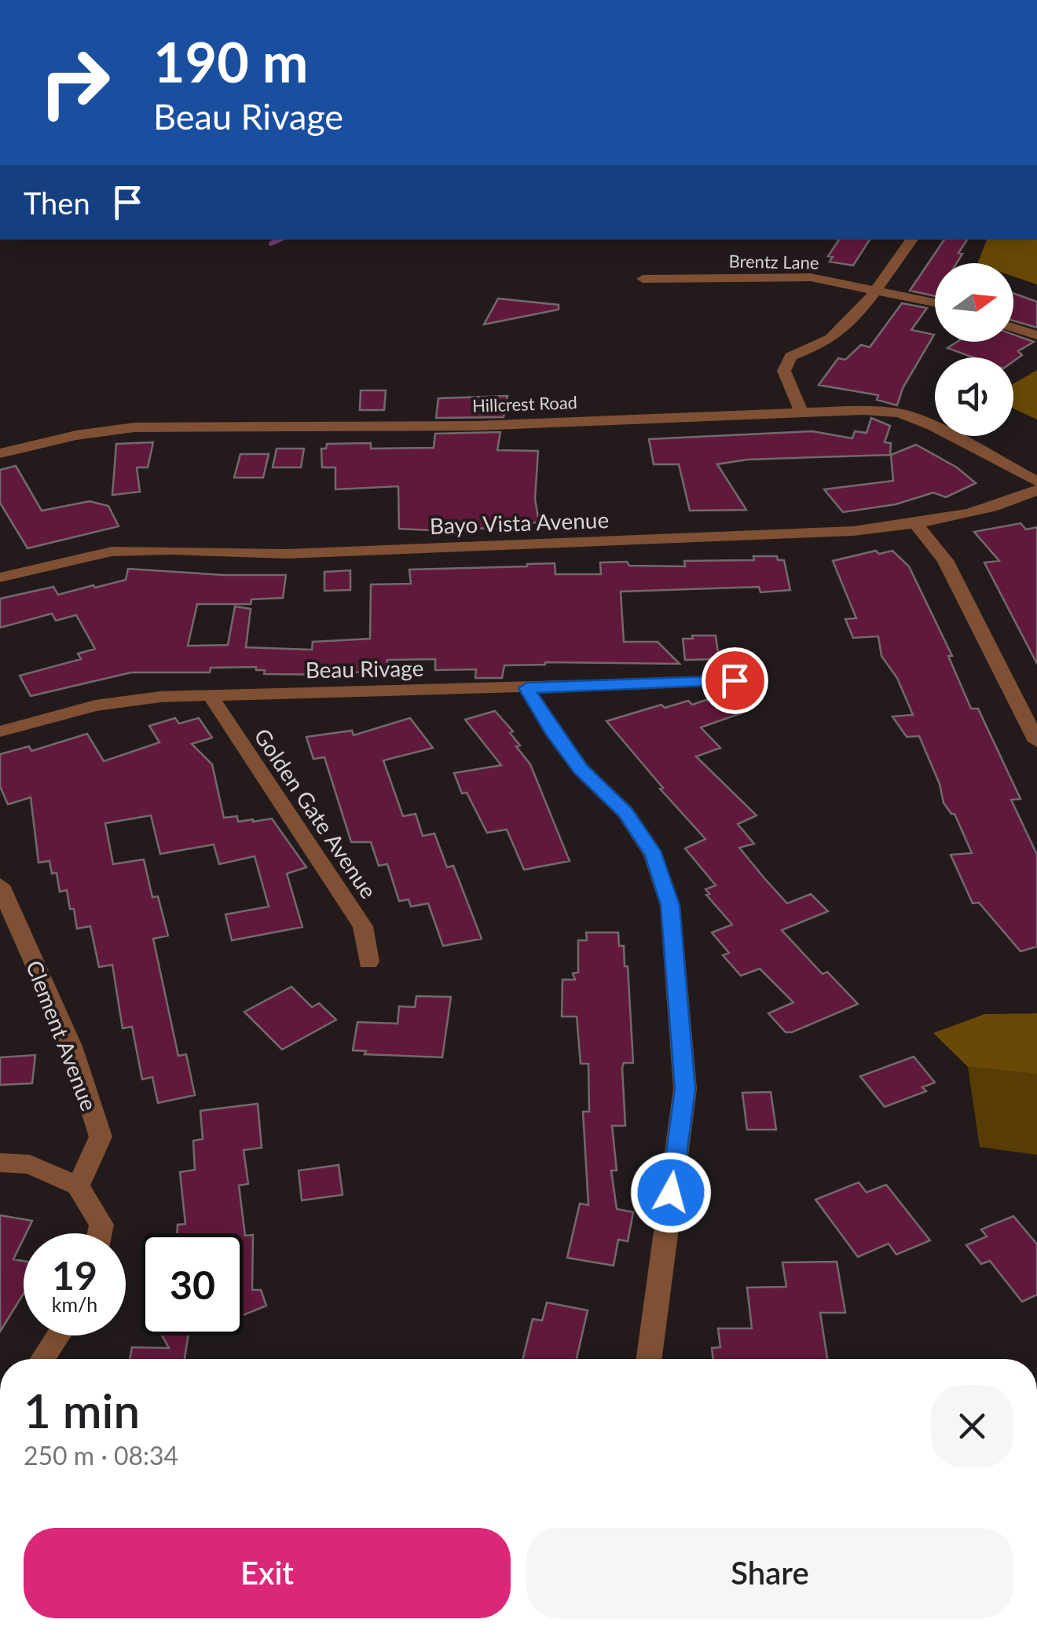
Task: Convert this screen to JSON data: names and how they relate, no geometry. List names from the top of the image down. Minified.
{"streets":{"street":["Brentz Lane","Hillcrest Road","Bayo Vista Avenue","Beau Rivage","Golden Gate Avenue","Clement Avenue"]},"crossings":[["Beau Rivage","Golden Gate Avenue"]],"north":"right","page":{"turn":["190 m","Beau Rivage"],"then":"Then","speed":"19 km/h","limit":"30","heading":["1 min","250 m · 08:34"],"buttons":["Exit","Share"]}}
